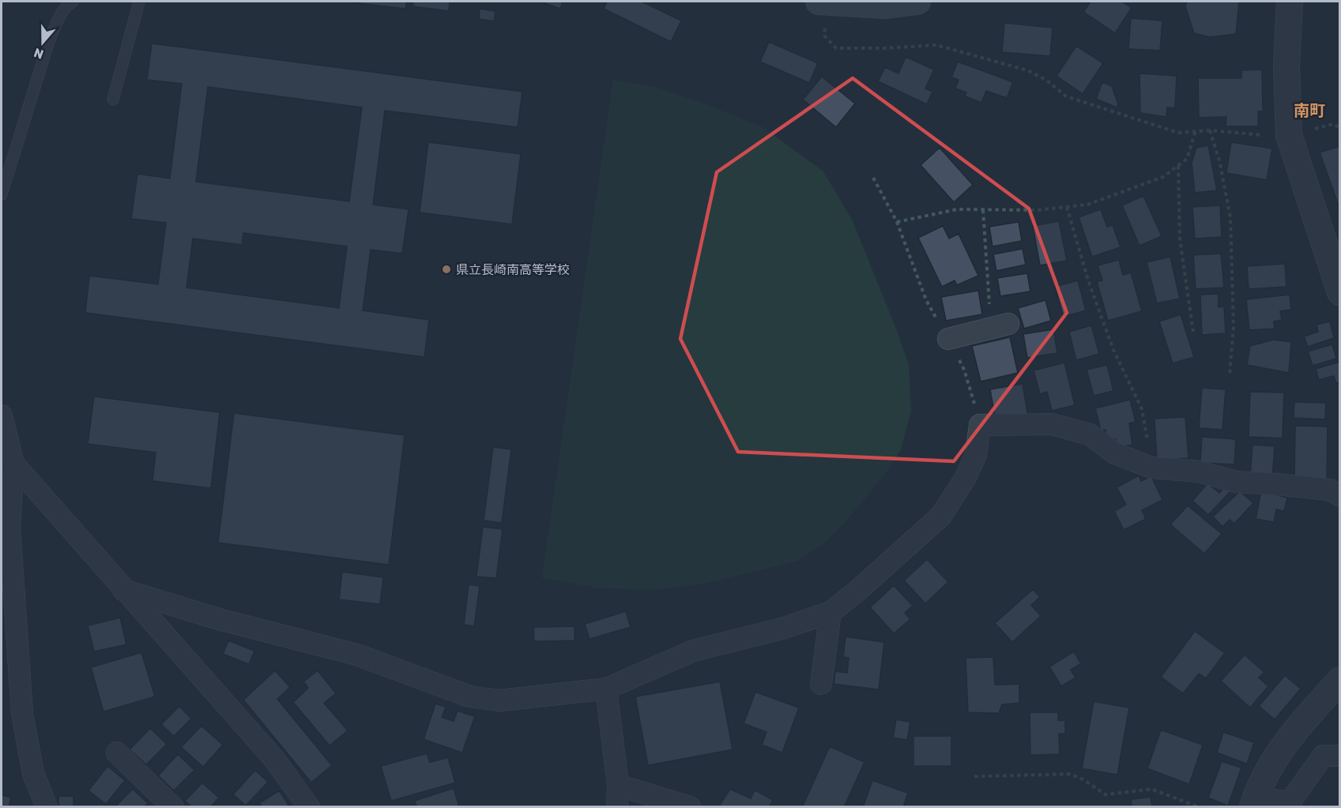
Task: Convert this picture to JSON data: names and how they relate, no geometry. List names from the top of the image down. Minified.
{"districts":["南町"],"places":["県立長崎南高等学校"],"north":"bottom"}
